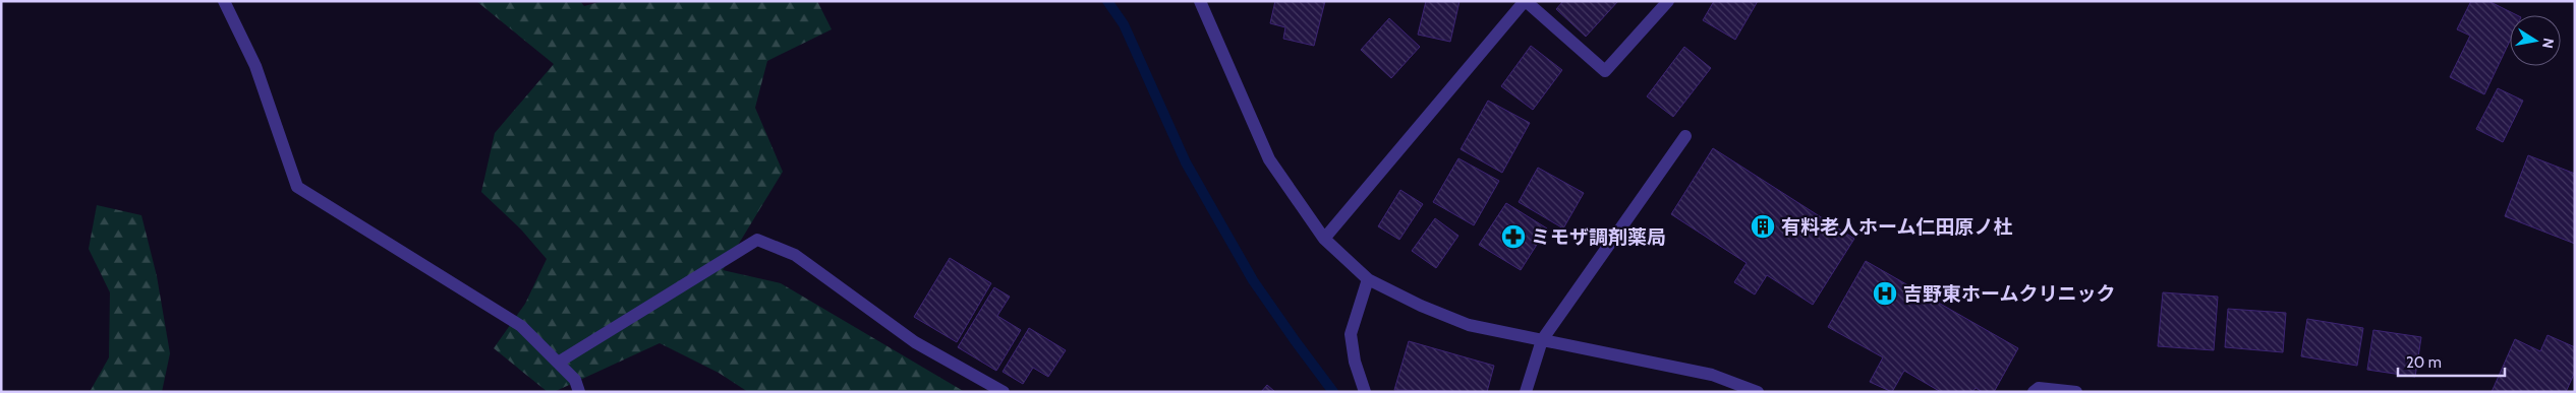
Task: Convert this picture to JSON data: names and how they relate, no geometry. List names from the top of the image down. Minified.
{"places":{"building":["有料老人ホーム仁田原ノ杜"],"pharmacy":["ミモザ調剤薬局"],"hospital":["吉野東ホームクリニック"]},"scale_bar":"20 m","north":"right"}
